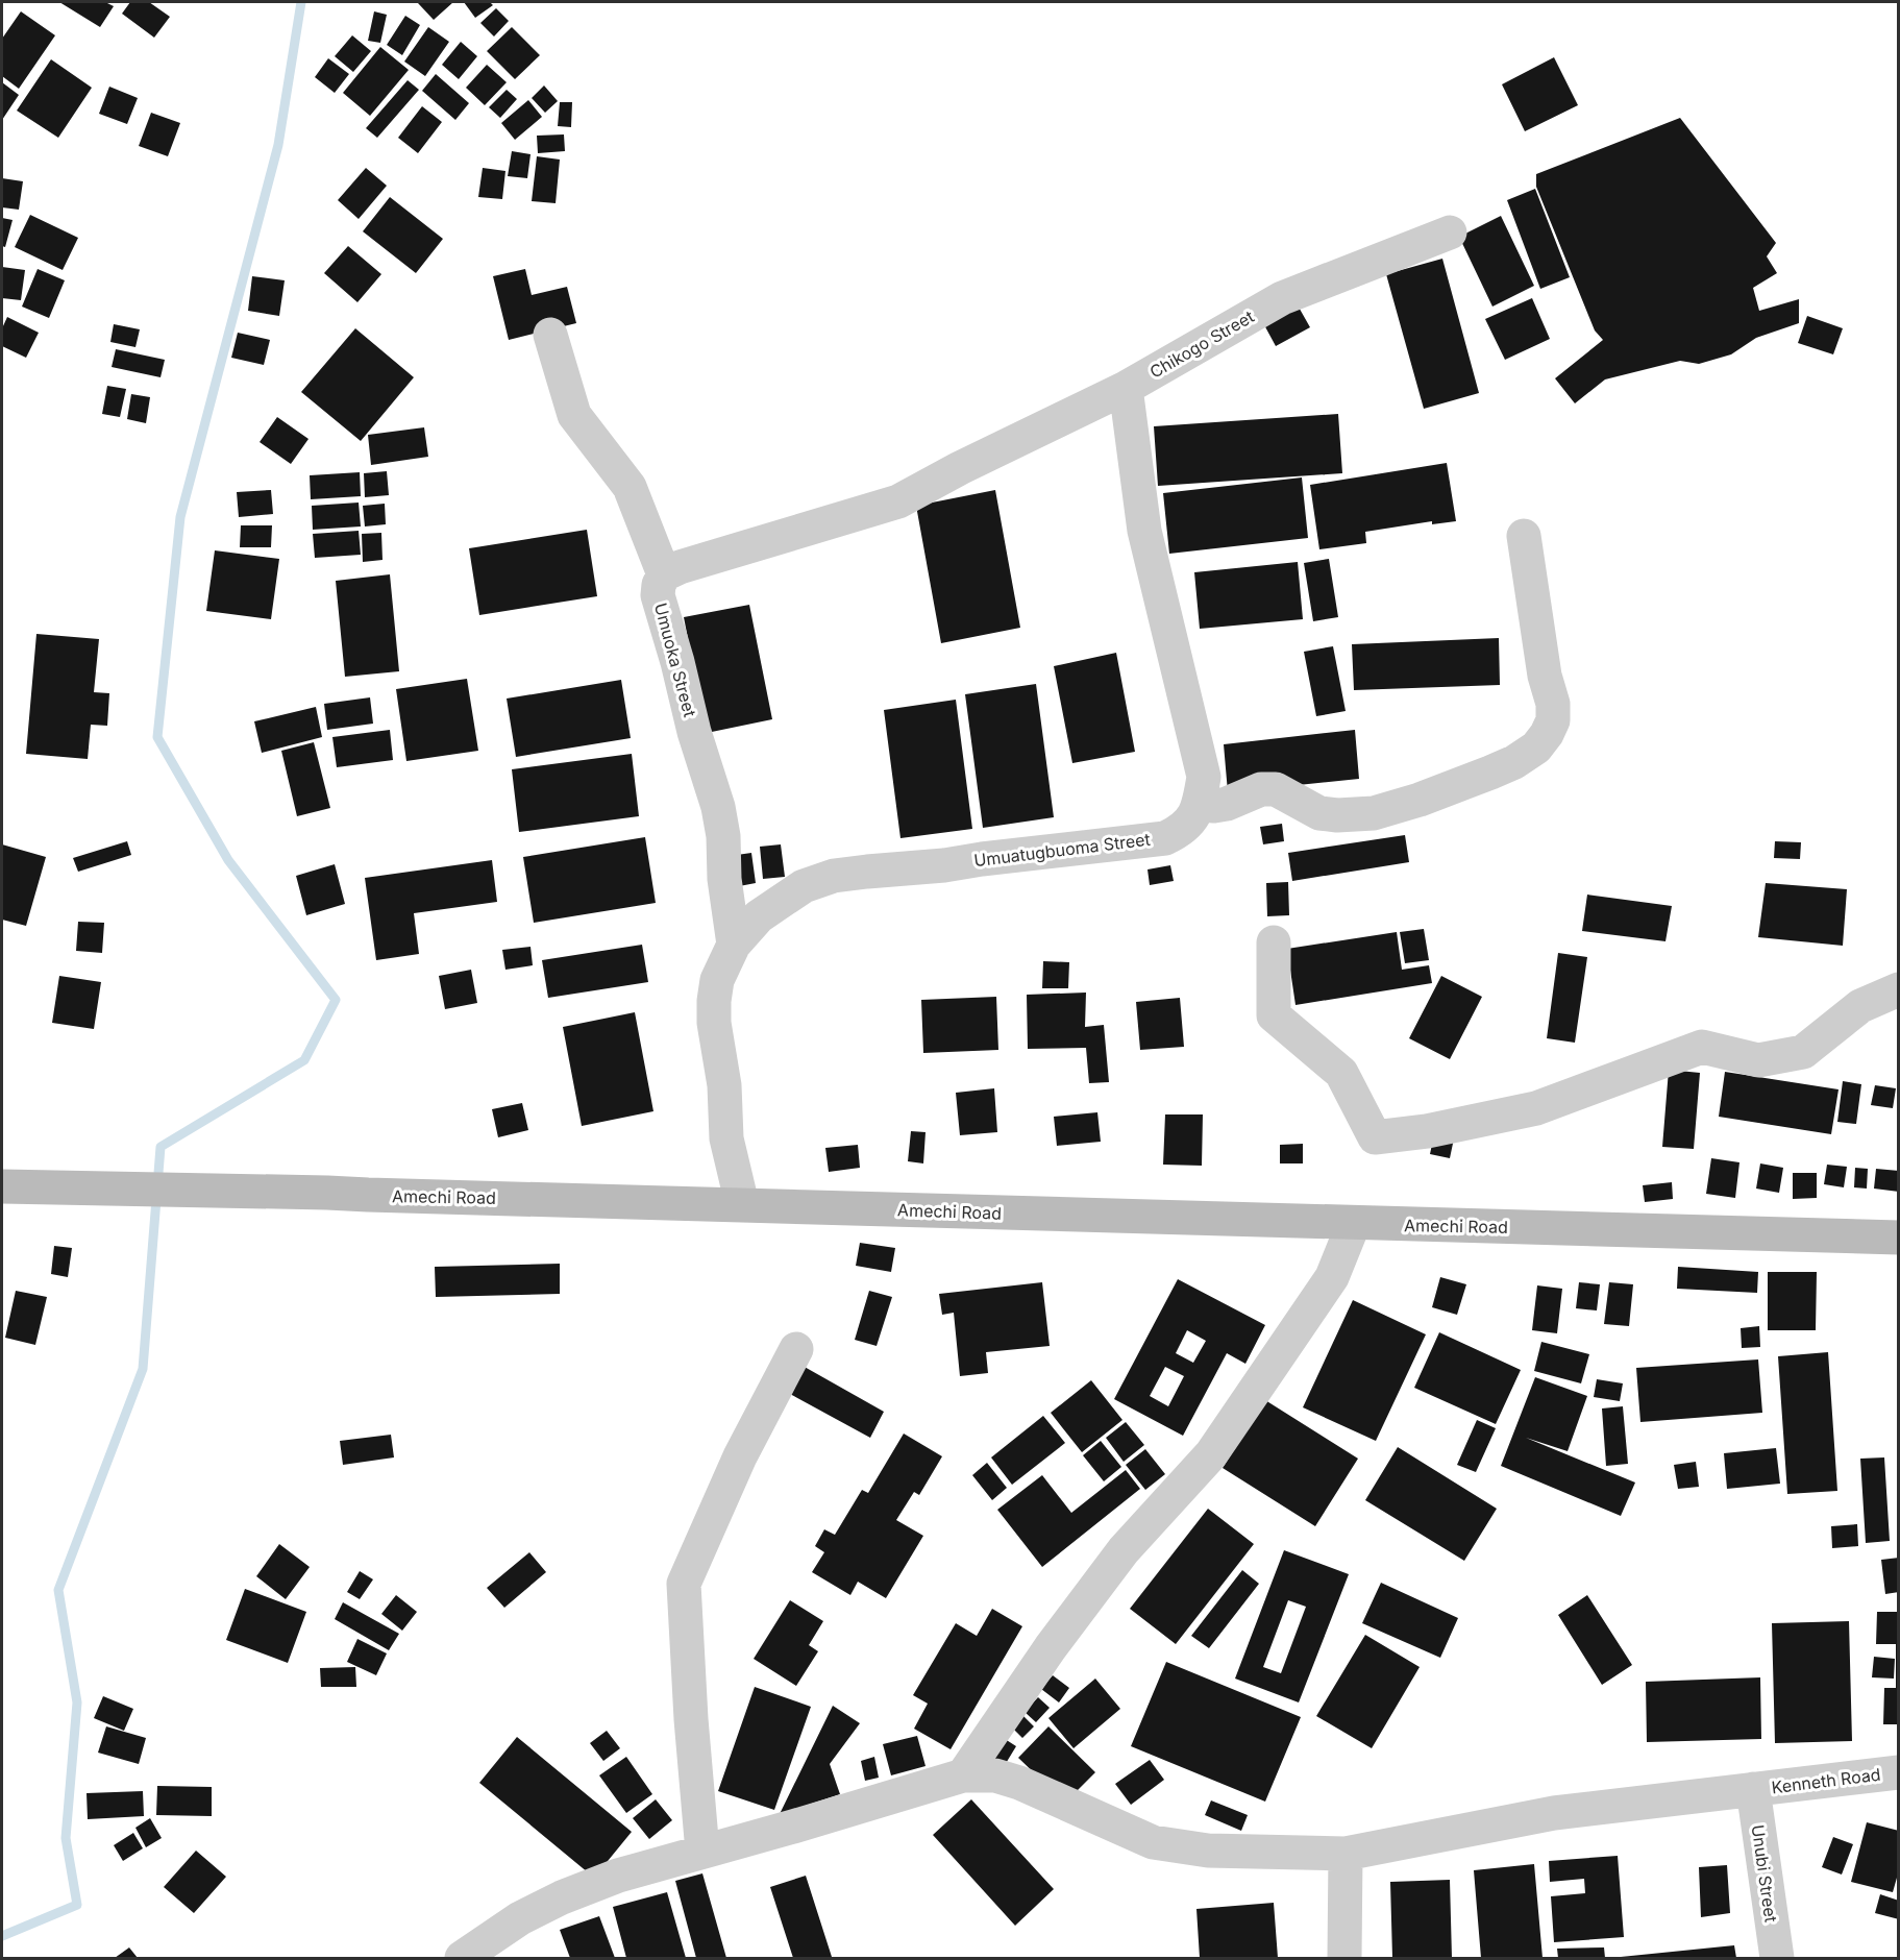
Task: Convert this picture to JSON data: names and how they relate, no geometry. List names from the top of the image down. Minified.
{"streets":{"main road":["Amechi Road"],"street":["Chikogo Street","Umuoka Street","Umuatugbuoma Street","Kenneth Road","Unubi Street"]},"crossings":[["Chikogo Street","Umuoka Street"],["Umuoka Street","Umuatugbuoma Street"],["Umuatugbuoma Street","Amechi Road"],["Kenneth Road","Unubi Street"]]}
